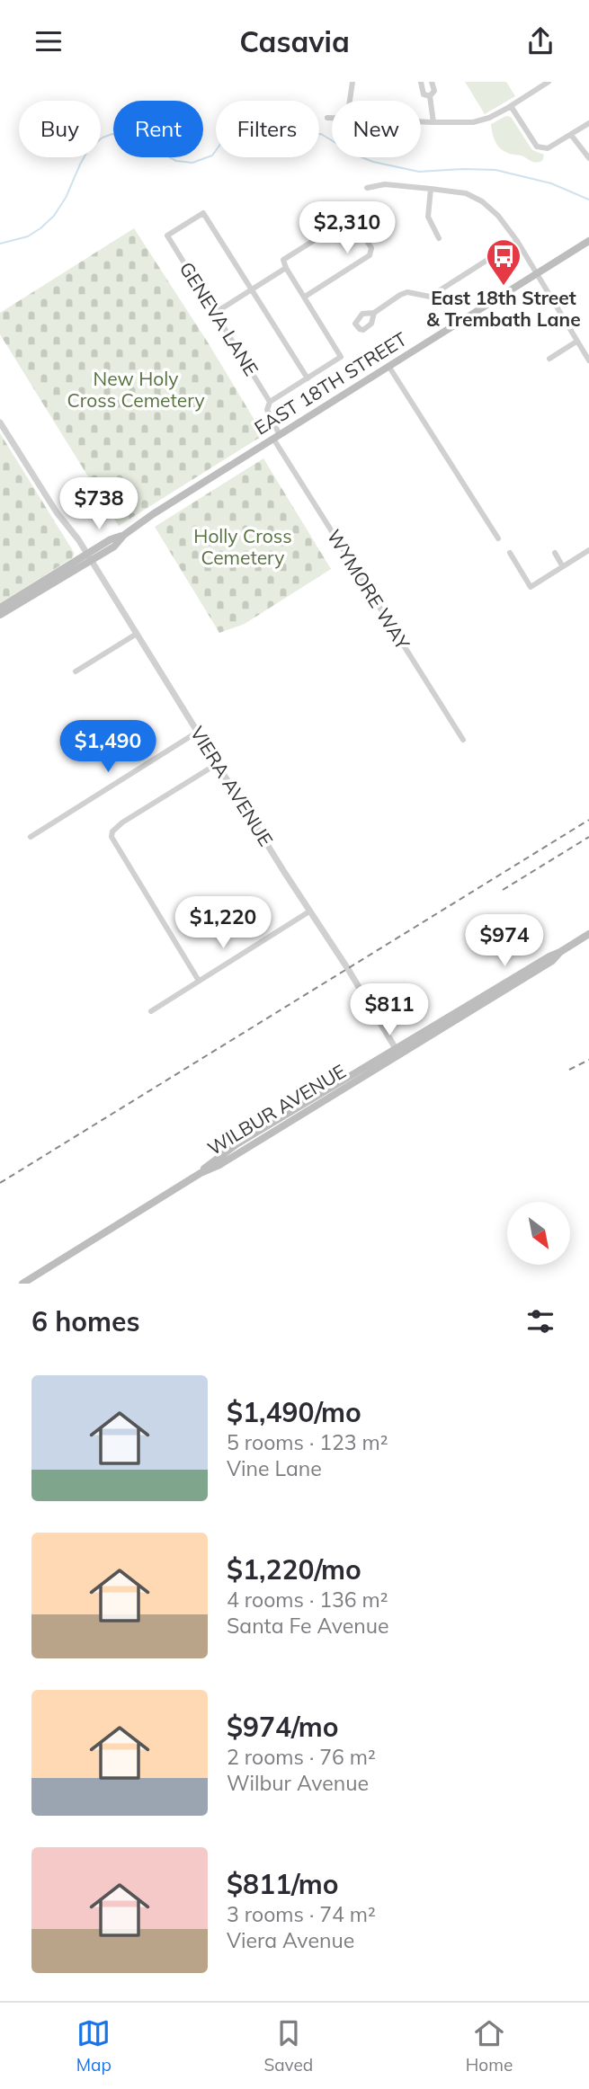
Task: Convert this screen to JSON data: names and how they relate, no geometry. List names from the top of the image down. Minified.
{"streets":{"main road":["EAST 18TH STREET","WILBUR AVENUE"],"street":["GENEVA LANE","WYMORE WAY","VIERA AVENUE"]},"crossings":[["GENEVA LANE","EAST 18TH STREET"],["GENEVA LANE","WYMORE WAY"],["EAST 18TH STREET","WYMORE WAY"],["EAST 18TH STREET","VIERA AVENUE"],["VIERA AVENUE","WILBUR AVENUE"]],"parks":["New Holy Cross Cemetery","Holly Cross Cemetery"],"places":{"bus stop":["East 18th Street & Trembath Lane"]},"north":"bottom right","page":{"header":"Casavia","chip":["Buy","Rent","Filters","New"],"price":["$2,310","$738","$1,490","$1,220","$974","$811"],"heading":"6 homes","list":[{"name":"$1,490/mo","note":"5 rooms · 123 m² · Vine Lane"},{"name":"$1,220/mo","note":"4 rooms · 136 m² · Santa Fe Avenue"},{"name":"$974/mo","note":"2 rooms · 76 m² · Wilbur Avenue"},{"name":"$811/mo","note":"3 rooms · 74 m² · Viera Avenue"}],"tabs":["Map","Saved","Home"]}}
